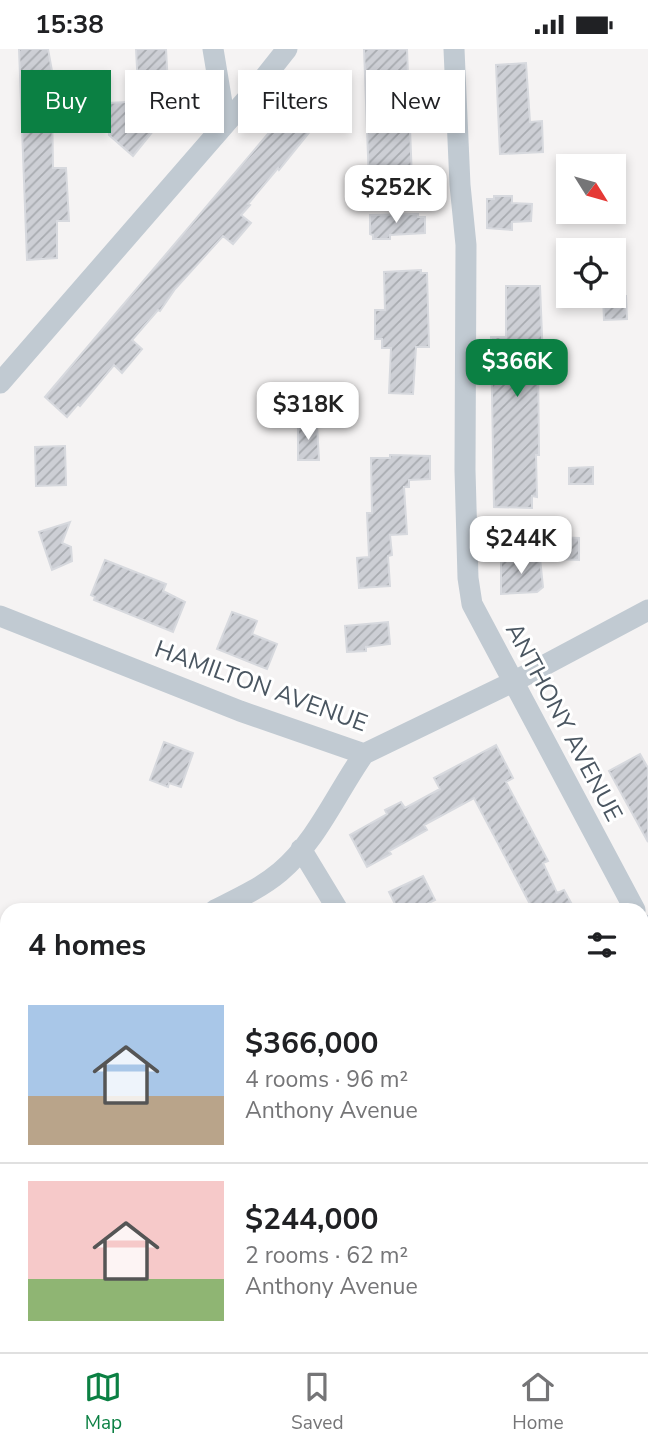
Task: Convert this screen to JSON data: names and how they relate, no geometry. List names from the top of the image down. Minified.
{"streets":{"street":["HAMILTON AVENUE","ANTHONY AVENUE"]},"crossings":[["HAMILTON AVENUE","ANTHONY AVENUE"]],"north":"bottom right","page":{"status":"15:38","chip":["Buy","Rent","Filters","New"],"price":["$252K","$366K","$318K","$244K"],"heading":"4 homes","list":[{"name":"$366,000","note":"4 rooms · 96 m² · Anthony Avenue"},{"name":"$244,000","note":"2 rooms · 62 m² · Anthony Avenue"}],"tabs":["Map","Saved","Home"]}}
